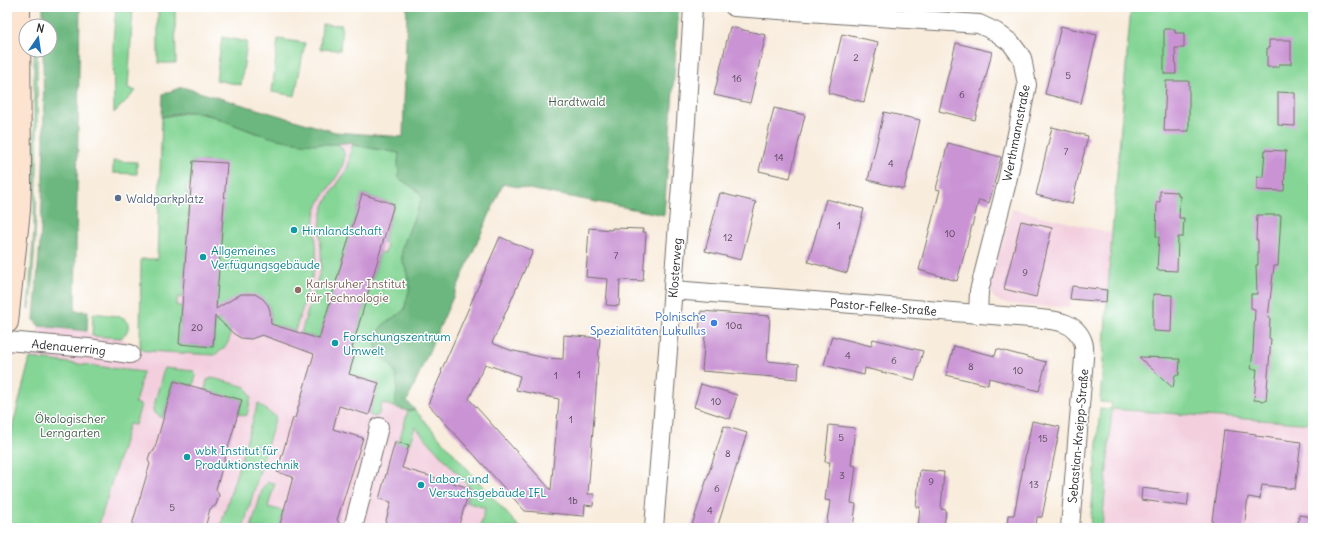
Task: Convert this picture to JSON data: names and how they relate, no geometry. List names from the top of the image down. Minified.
{"streets":{"street":["Werthmannstraße","Klosterweg","Pastor-Felke-Straße","Adenauerring","Sebastian-Kneipp-Straße"]},"crossings":[["Werthmannstraße","Pastor-Felke-Straße"],["Klosterweg","Pastor-Felke-Straße"],["Pastor-Felke-Straße","Sebastian-Kneipp-Straße"]],"parks":["Hardtwald","Ökologischer Lerngarten"],"places":["Waldparkplatz","Hirnlandschaft","Allgemeines Verfügungsgebäude","Karlsruher Institut für Technologie","Polnische Spezialitäten Lukullus","Forschungszentrum Umwelt","wbk Institut für Produktionstechnik","Labor- und Versuchsgebäude IFL"],"house_numbers":["2","5","16","6","7","14","4","1","10","12","7","9","10a","20","4","6","8","10","1","1","10","1","5","15","8","3","9","13","6","1b","5","4"],"north":"top"}
